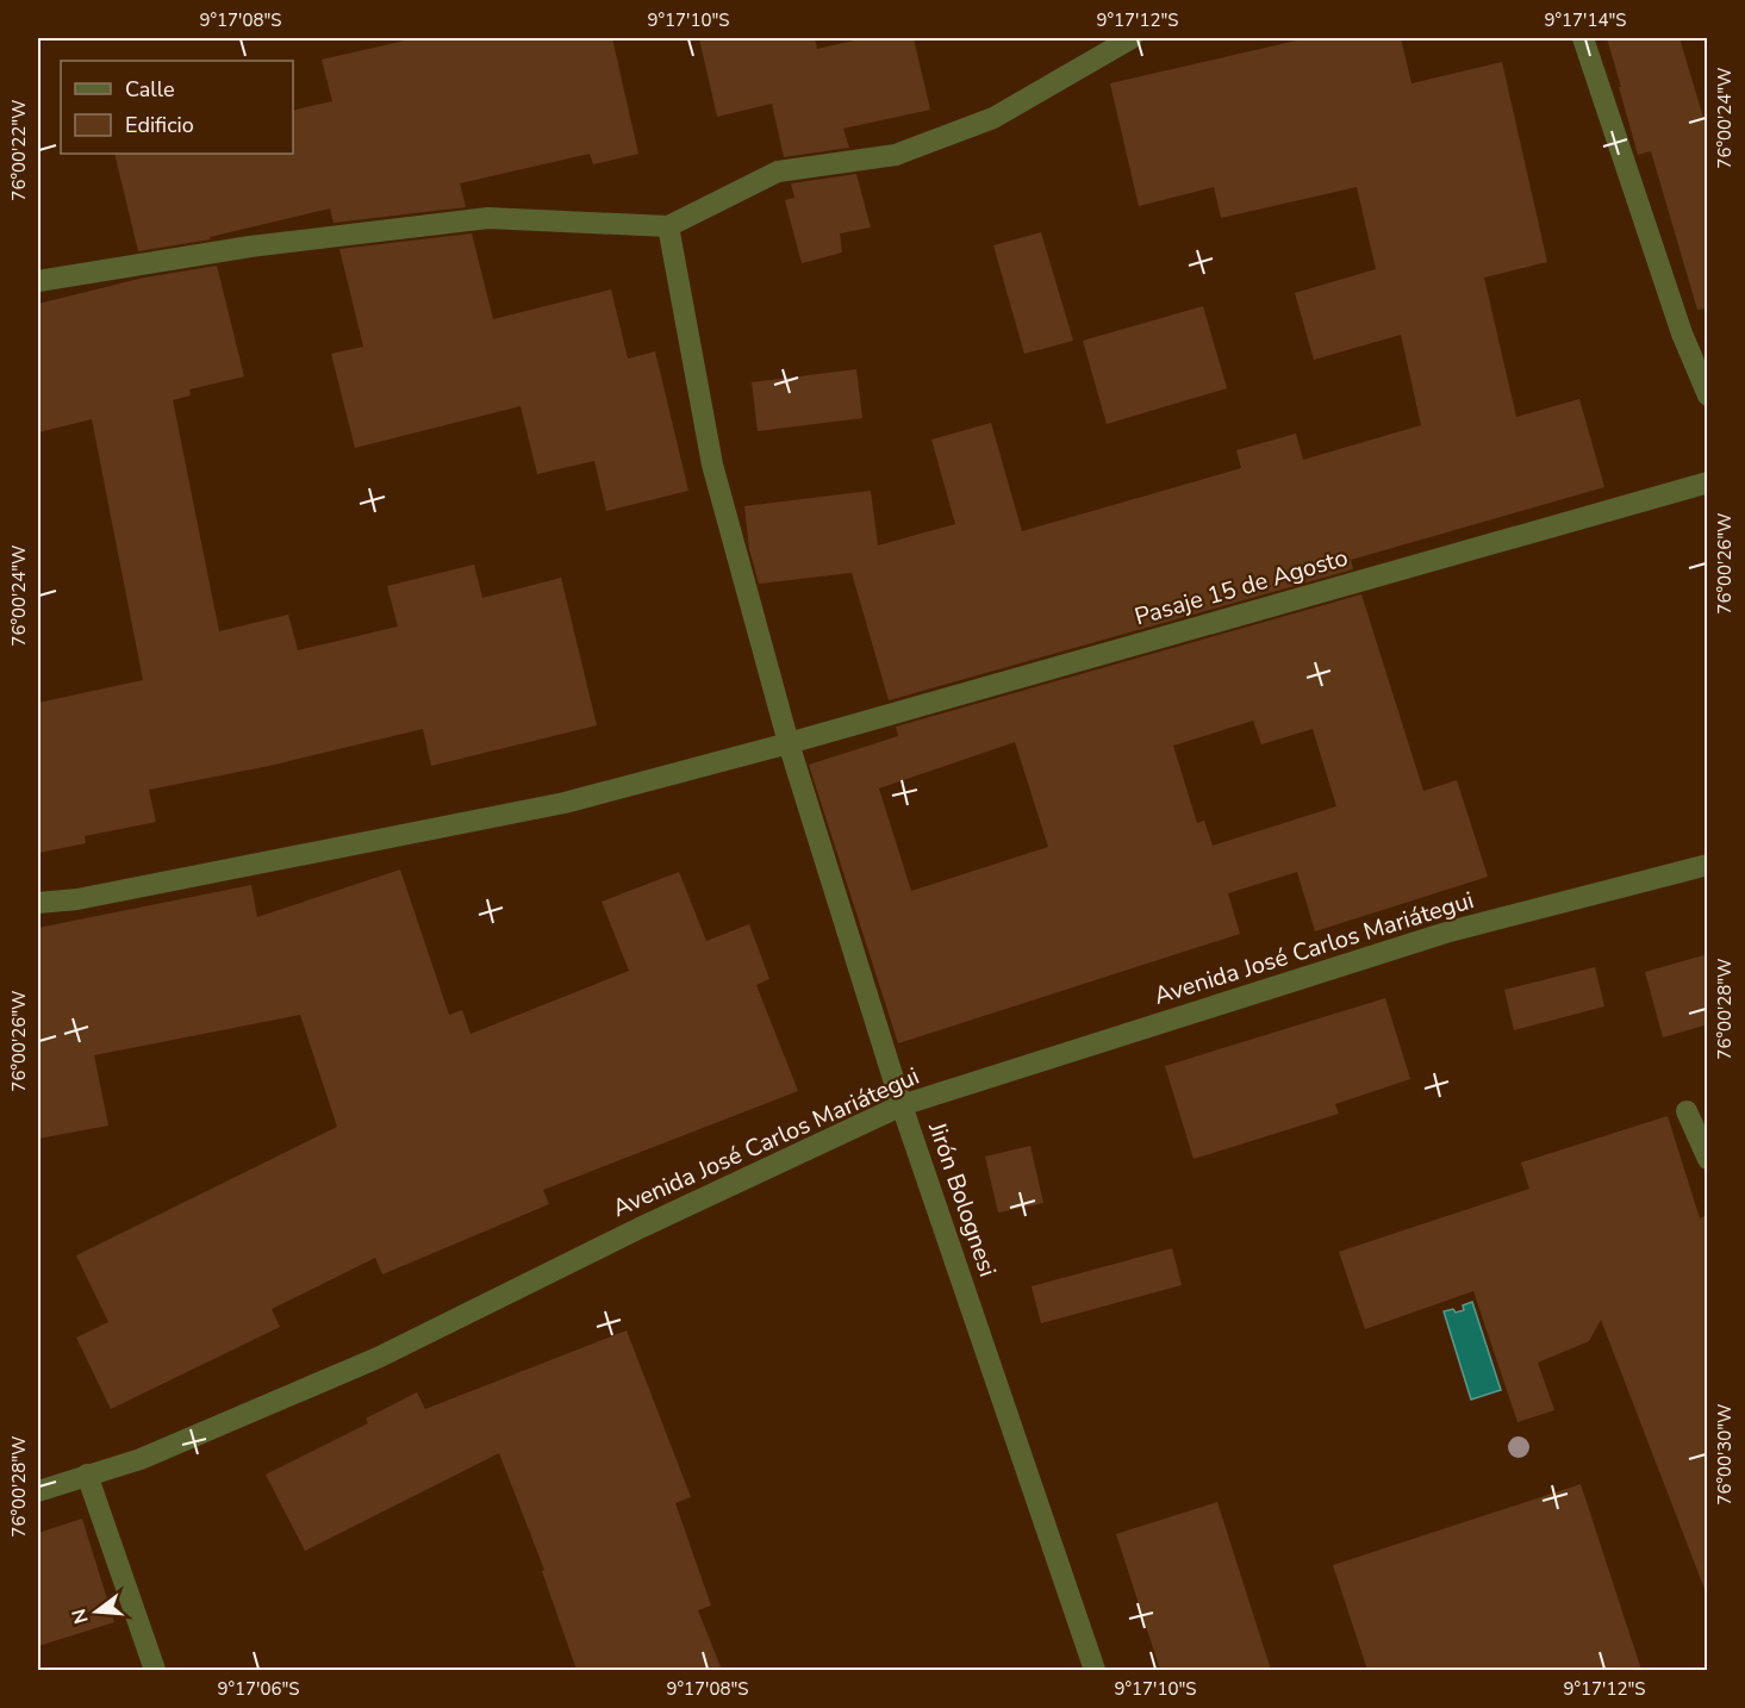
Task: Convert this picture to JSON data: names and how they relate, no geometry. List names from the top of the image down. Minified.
{"streets":{"street":["Pasaje 15 de Agosto","Avenida José Carlos Mariátegui","Jirón Bolognesi"]},"crossings":[["Pasaje 15 de Agosto","Jirón Bolognesi"],["Avenida José Carlos Mariátegui","Jirón Bolognesi"]],"legend":["Calle","Edificio"],"north":"left","coordinates":["9°17'08\"S","9°17'10\"S","9°17'12\"S","9°17'14\"S","76°00'24\"W","76°00'22\"W","76°00'26\"W","76°00'28\"W","76°00'30\"W","9°17'06\"S"]}
